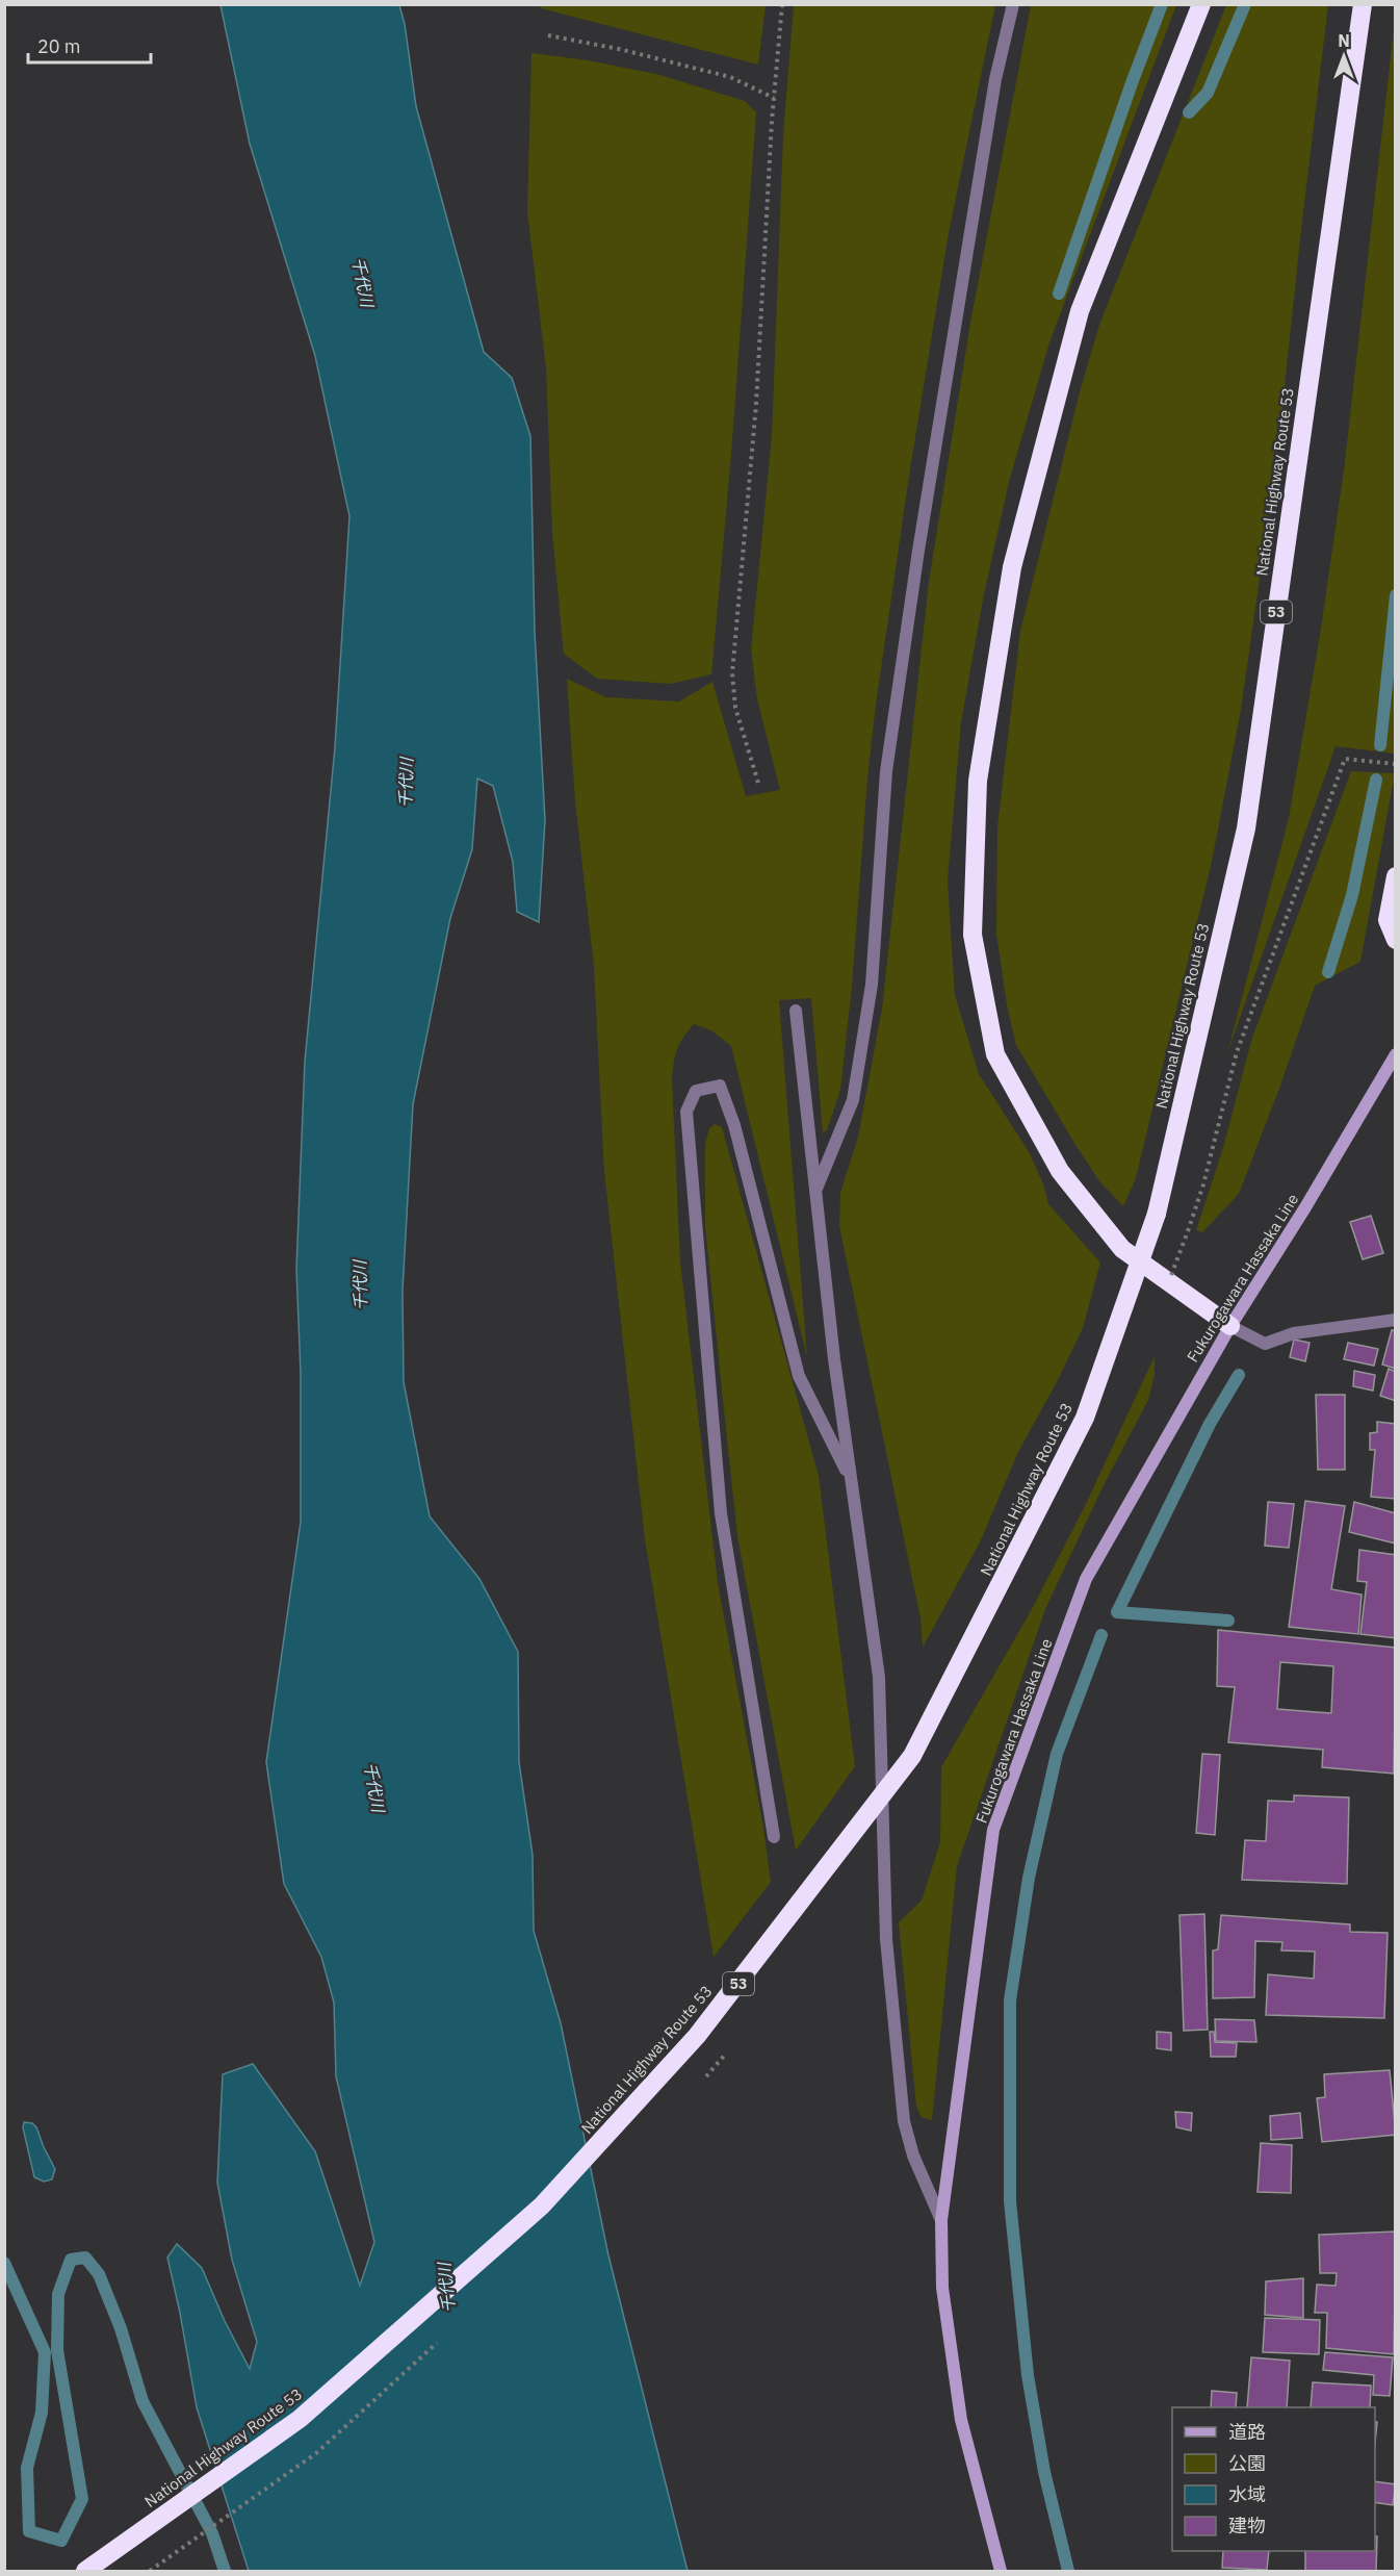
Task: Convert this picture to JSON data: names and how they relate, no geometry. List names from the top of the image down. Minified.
{"streets":{"highway":["National Highway Route 53","53"],"main road":["Fukurogawara Hassaka Line"]},"water":["千代川"],"legend":["道路","公園","水域","建物"],"scale_bar":"20 m","north":"top"}
